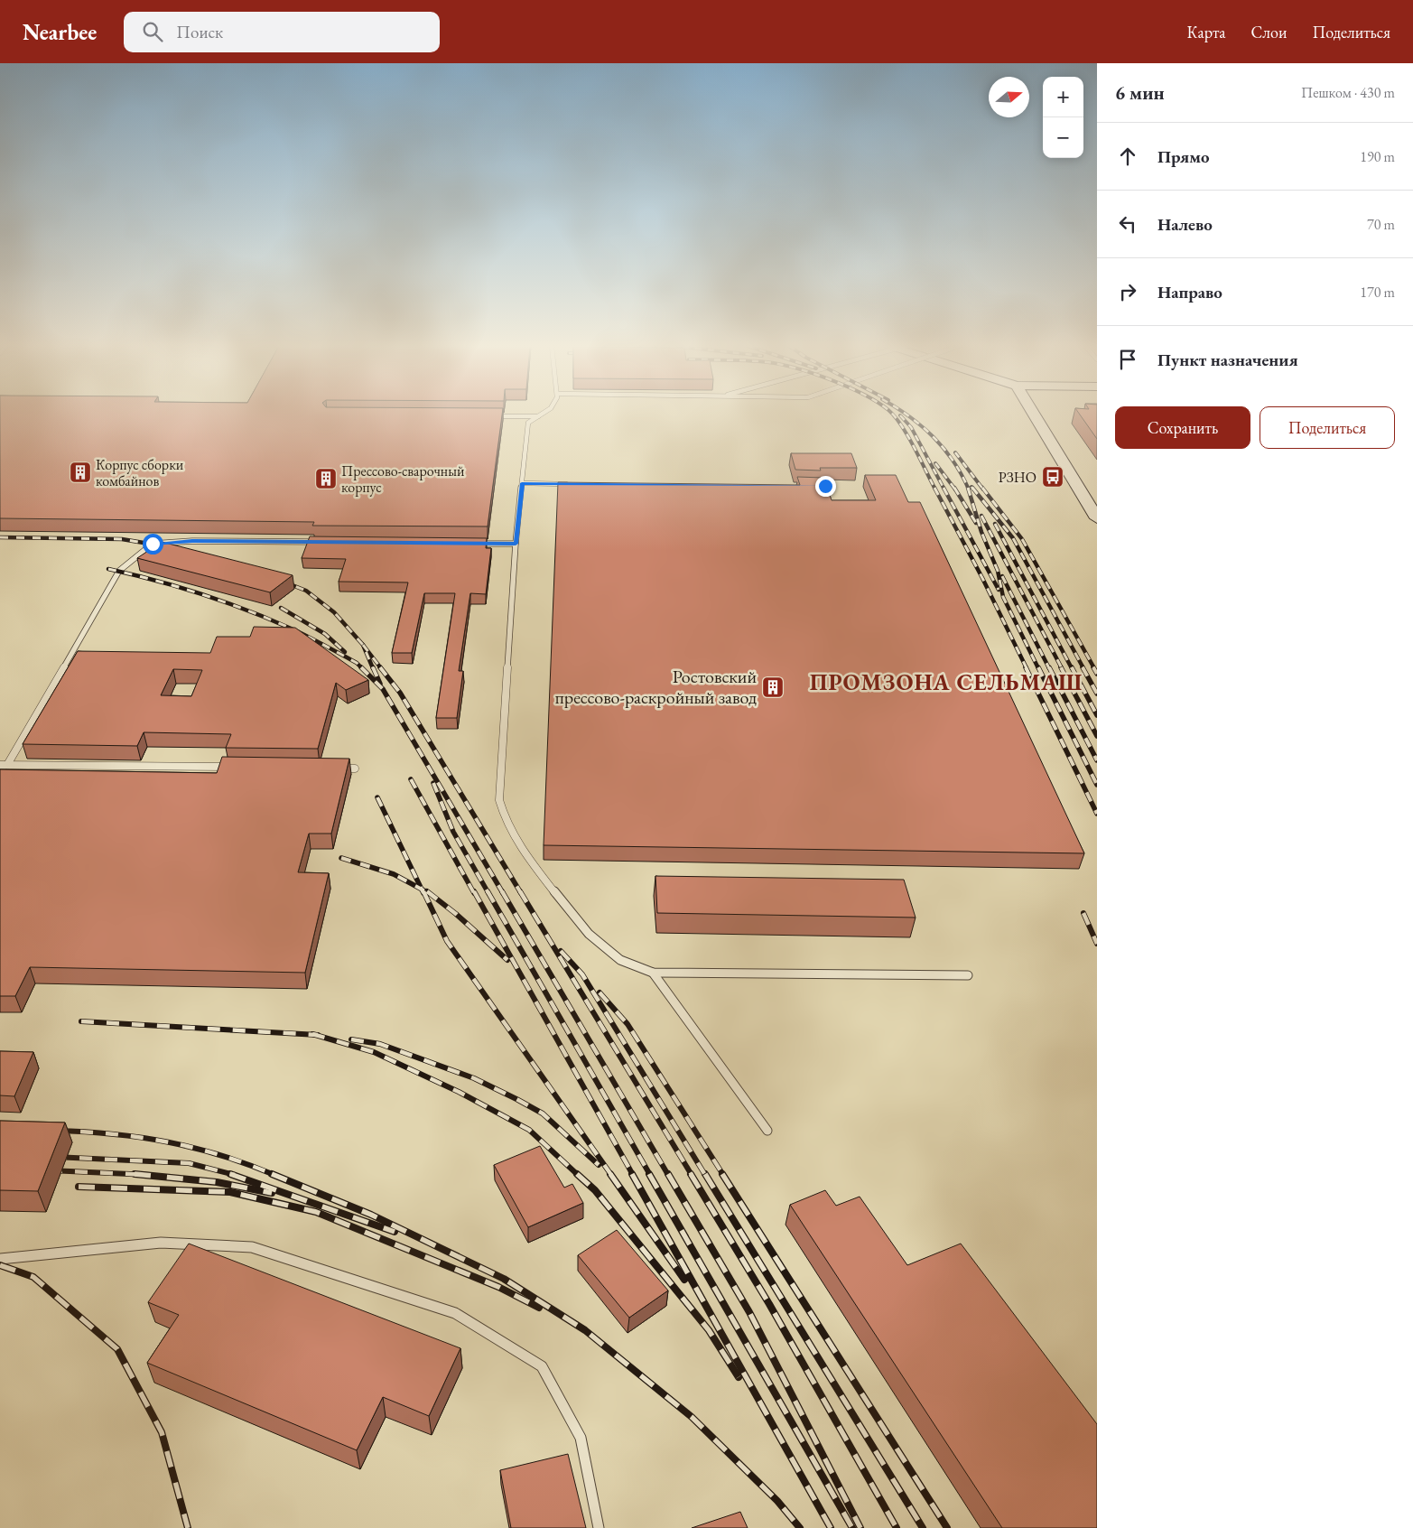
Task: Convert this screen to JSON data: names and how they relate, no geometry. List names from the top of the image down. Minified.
{"districts":["ПРОМЗОНА СЕЛЬМАШ"],"places":{"building":["Корпус сборки комбайнов","Прессово-сварочный корпус","Ростовский прессово-раскройный завод"],"bus stop":["РЗНО"]},"north":"right","page":{"header":"Nearbee","search":"Поиск","nav":["Карта","Слои","Поделиться"],"heading":["6 мин","Пешком · 430 m"],"map_buttons":["+","−"],"list":[["Прямо","190 m"],["Налево","70 m"],["Направо","170 m"],"Пункт назначения"],"buttons":["Сохранить","Поделиться"]}}
